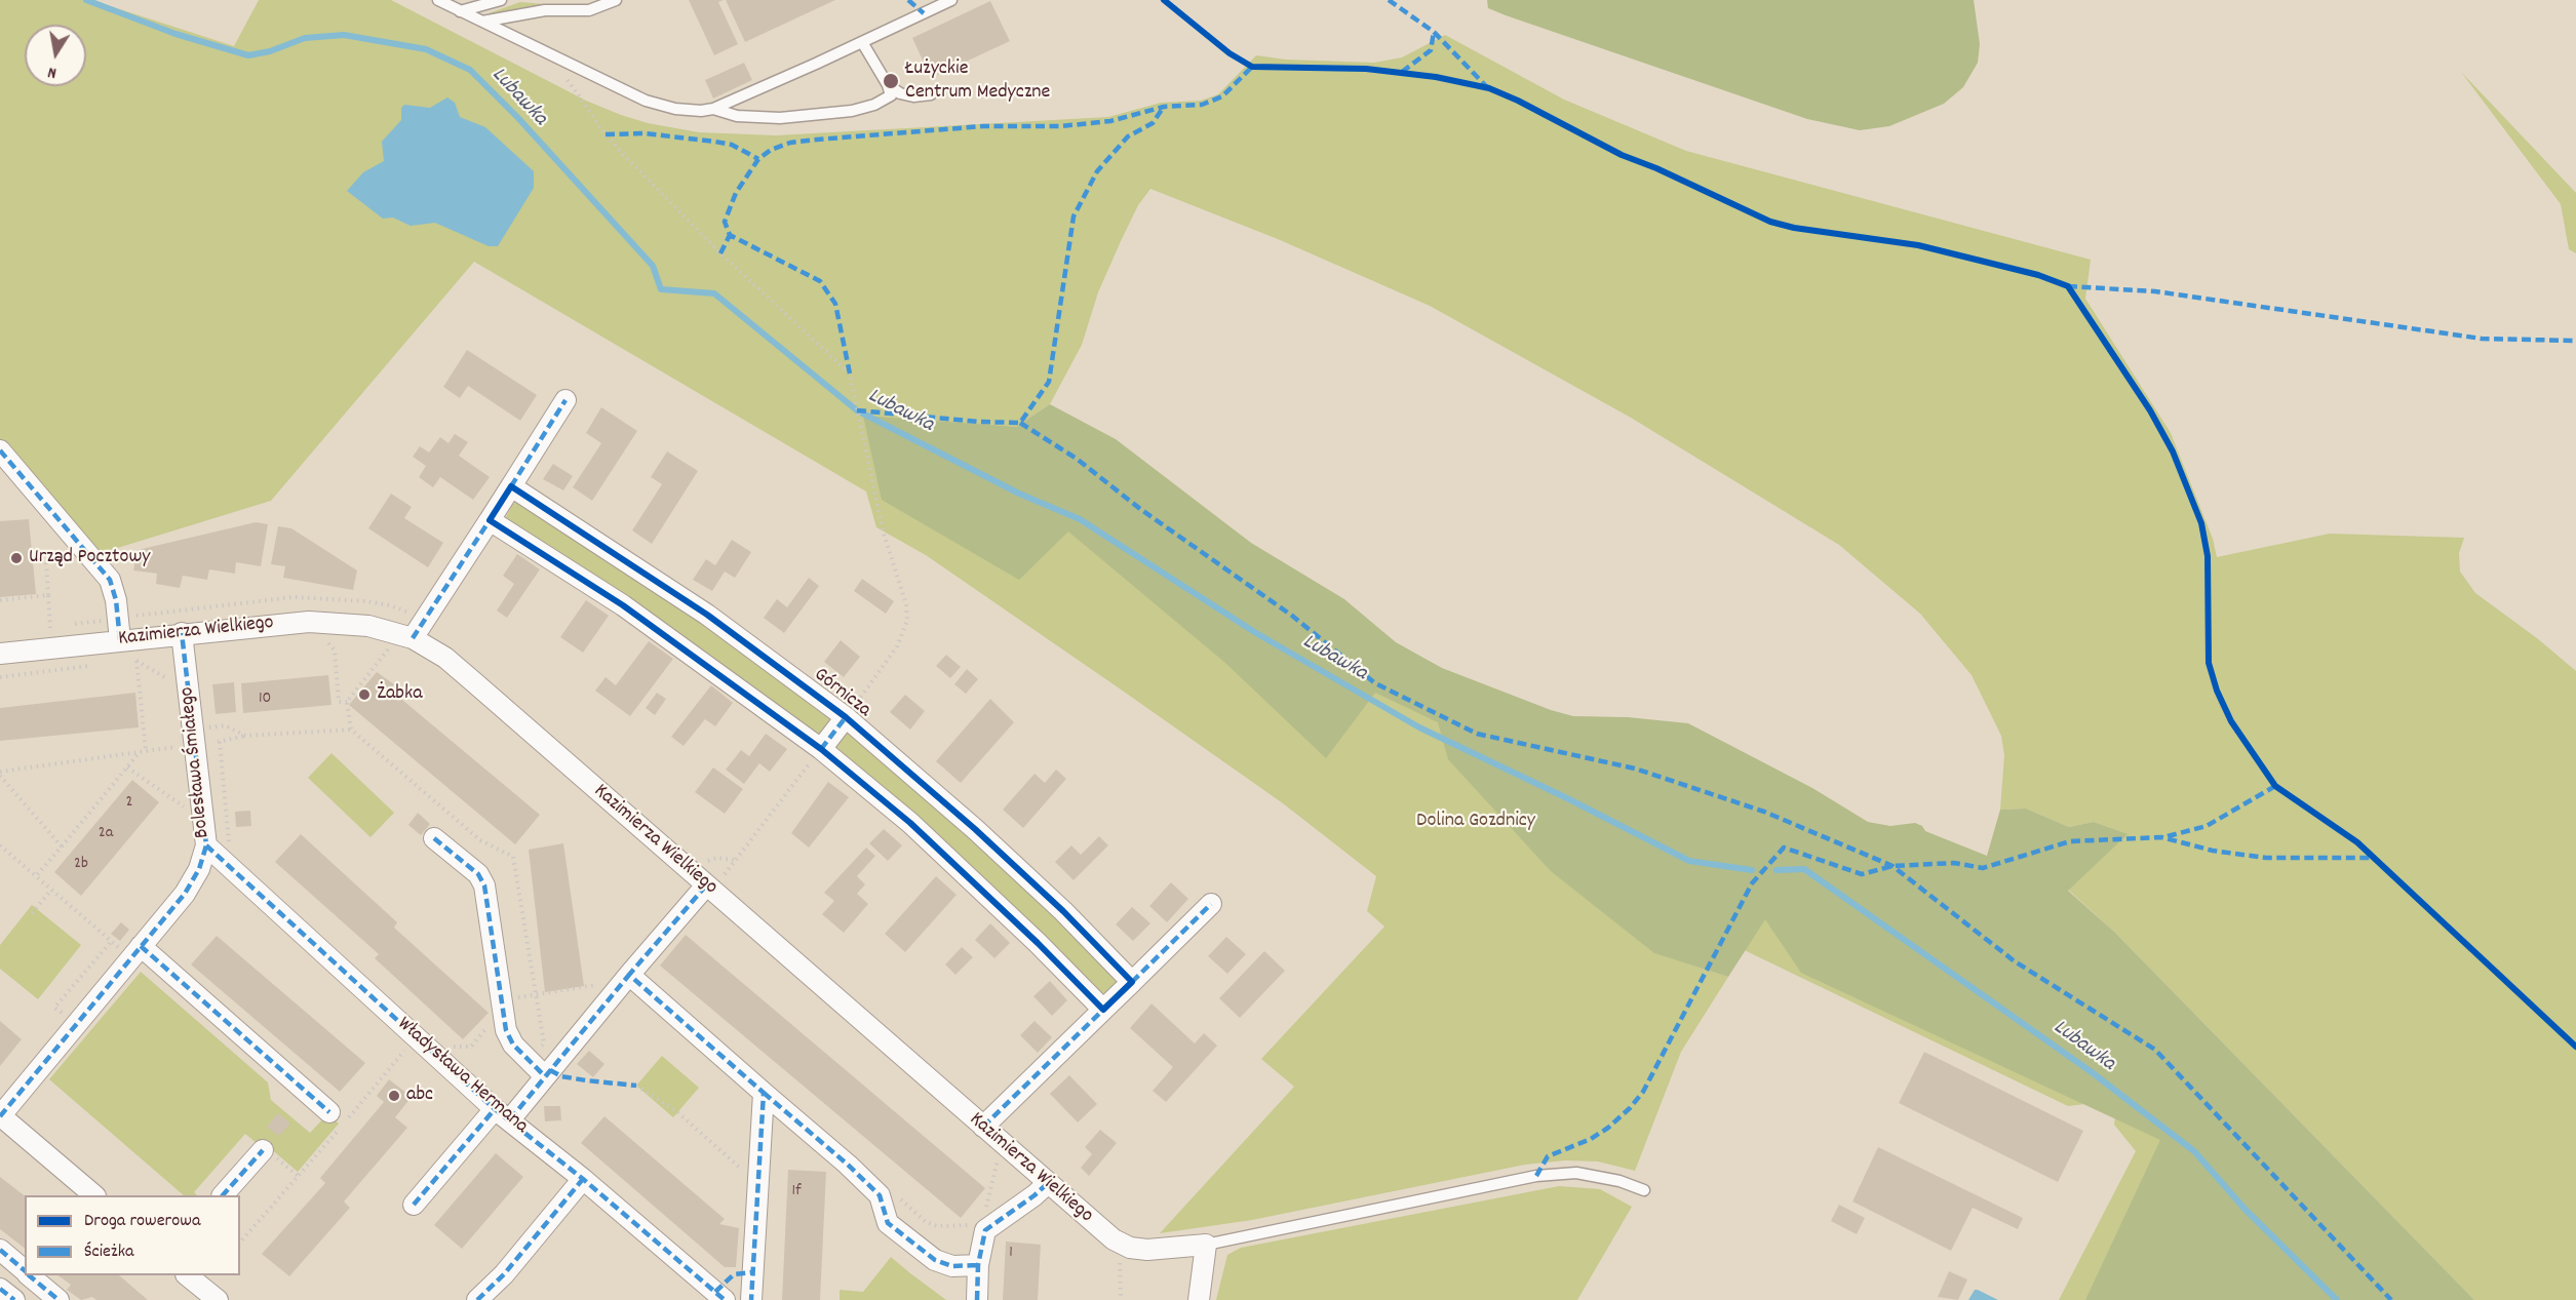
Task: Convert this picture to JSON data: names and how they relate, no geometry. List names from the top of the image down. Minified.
{"streets":{"street":["Kazimierza Wielkiego","Górnicza","Bolesława Śmiałego","Władysława Hermana"]},"crossings":[["Kazimierza Wielkiego","Bolesława Śmiałego"],["Bolesława Śmiałego","Władysława Hermana"]],"water":["Lubawka"],"parks":["Dolina Gozdnicy"],"places":["Łużyckie Centrum Medyczne","Urząd Pocztowy","Żabka","abc"],"house_numbers":["10","2","2a","2b","1f","1"],"legend":["Droga rowerowa","Ścieżka"],"north":"bottom"}
